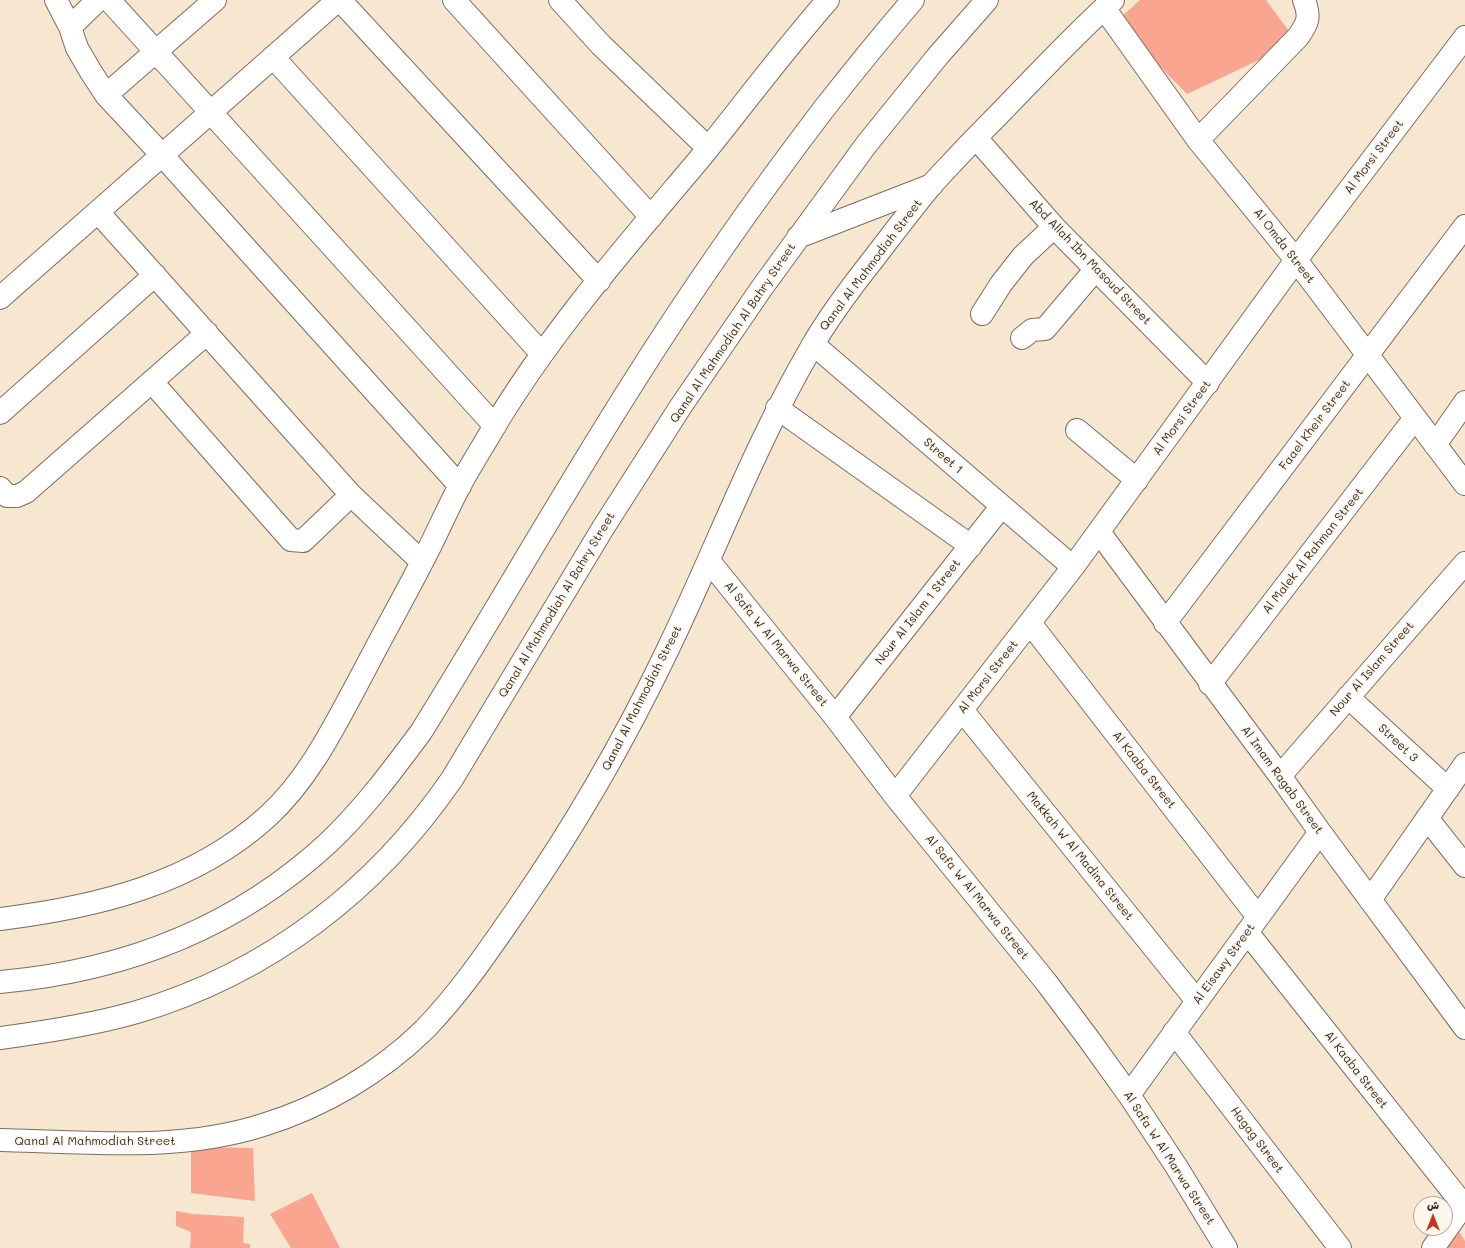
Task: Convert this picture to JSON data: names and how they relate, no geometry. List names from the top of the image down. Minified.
{"streets":{"street":["Al Morsi Street","Al Omda Street","Abd Allah Ibn Masoud Street","Qanal Al Mahmodiah Street","Qanal Al Mahmodiah Al Bahry Street","Faael Kheir Street","Street 1","Al Malek Al Rahman Street","Nour Al Islam 1 Street","Al Safa W Al Marwa Street","Nour Al Islam Street","Street 3","Al Kaaba Street","Al Imam Ragab Street","Makkah W Al Madina Street","Al Eisawy Street","Hagag Street"]},"crossings":[["Al Morsi Street","Al Omda Street"],["Al Morsi Street","Abd Allah Ibn Masoud Street"],["Al Morsi Street","Street 1"],["Al Morsi Street","Al Safa W Al Marwa Street"],["Al Morsi Street","Al Kaaba Street"],["Al Morsi Street","Al Imam Ragab Street"],["Al Morsi Street","Makkah W Al Madina Street"],["Al Omda Street","Qanal Al Mahmodiah Street"],["Al Omda Street","Faael Kheir Street"],["Al Omda Street","Al Malek Al Rahman Street"],["Abd Allah Ibn Masoud Street","Qanal Al Mahmodiah Street"],["Qanal Al Mahmodiah Street","Street 1"],["Qanal Al Mahmodiah Street","Al Safa W Al Marwa Street"],["Faael Kheir Street","Al Imam Ragab Street"],["Street 1","Nour Al Islam 1 Street"],["Al Malek Al Rahman Street","Al Imam Ragab Street"],["Nour Al Islam 1 Street","Al Safa W Al Marwa Street"],["Al Safa W Al Marwa Street","Al Eisawy Street"],["Nour Al Islam Street","Street 3"],["Nour Al Islam Street","Al Imam Ragab Street"],["Al Kaaba Street","Al Eisawy Street"],["Al Imam Ragab Street","Al Eisawy Street"],["Makkah W Al Madina Street","Al Eisawy Street"],["Al Eisawy Street","Hagag Street"]],"north":"top"}
